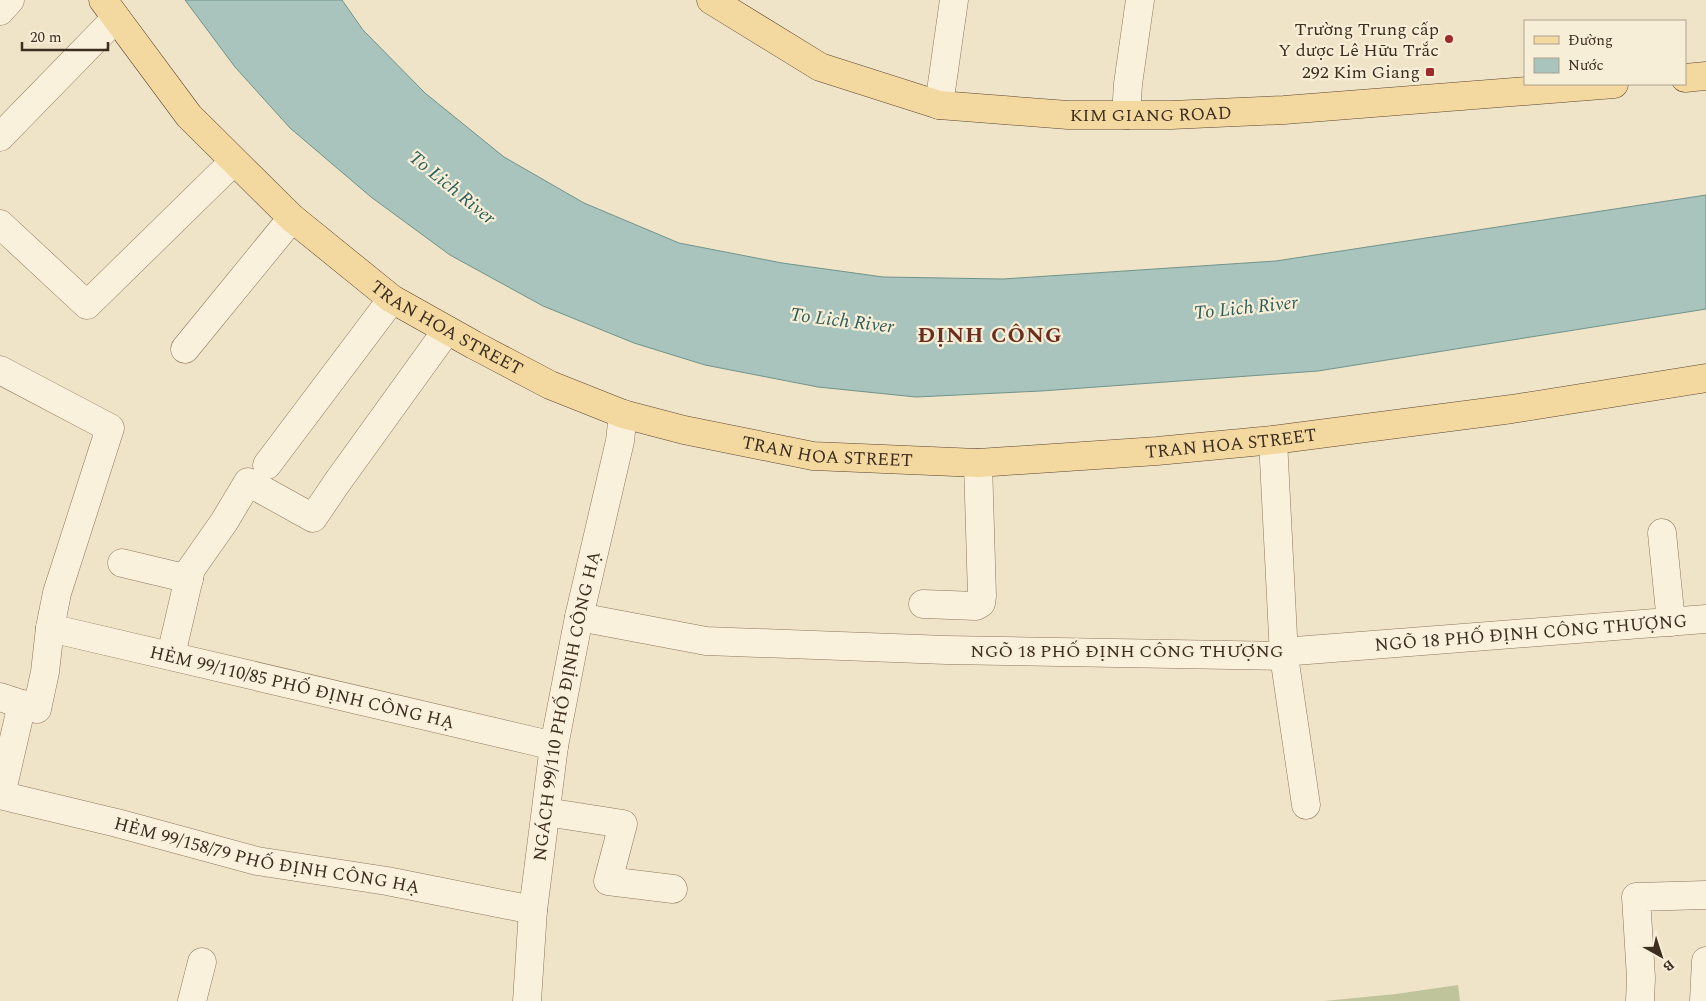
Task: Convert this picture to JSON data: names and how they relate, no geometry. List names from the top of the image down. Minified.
{"streets":{"main road":["KIM GIANG ROAD","TRAN HOA STREET"],"street":["NGÕ 18 PHỐ ĐỊNH CÔNG THƯỢNG","HẺM 99/110/85 PHỐ ĐỊNH CÔNG HẠ","NGÁCH 99/110 PHỐ ĐỊNH CÔNG HẠ","HẺM 99/158/79 PHỐ ĐỊNH CÔNG HẠ"]},"crossings":[["TRAN HOA STREET","NGÁCH 99/110 PHỐ ĐỊNH CÔNG HẠ"],["NGÕ 18 PHỐ ĐỊNH CÔNG THƯỢNG","NGÁCH 99/110 PHỐ ĐỊNH CÔNG HẠ"],["HẺM 99/110/85 PHỐ ĐỊNH CÔNG HẠ","NGÁCH 99/110 PHỐ ĐỊNH CÔNG HẠ"],["NGÁCH 99/110 PHỐ ĐỊNH CÔNG HẠ","HẺM 99/158/79 PHỐ ĐỊNH CÔNG HẠ"]],"districts":["ĐỊNH CÔNG"],"water":["To Lich River"],"places":{"other":["Trường Trung cấp Y dược Lê Hữu Trắc"],"transit":["292 Kim Giang"]},"legend":["Đường","Nước"],"scale_bar":"20 m","north":"bottom right"}
